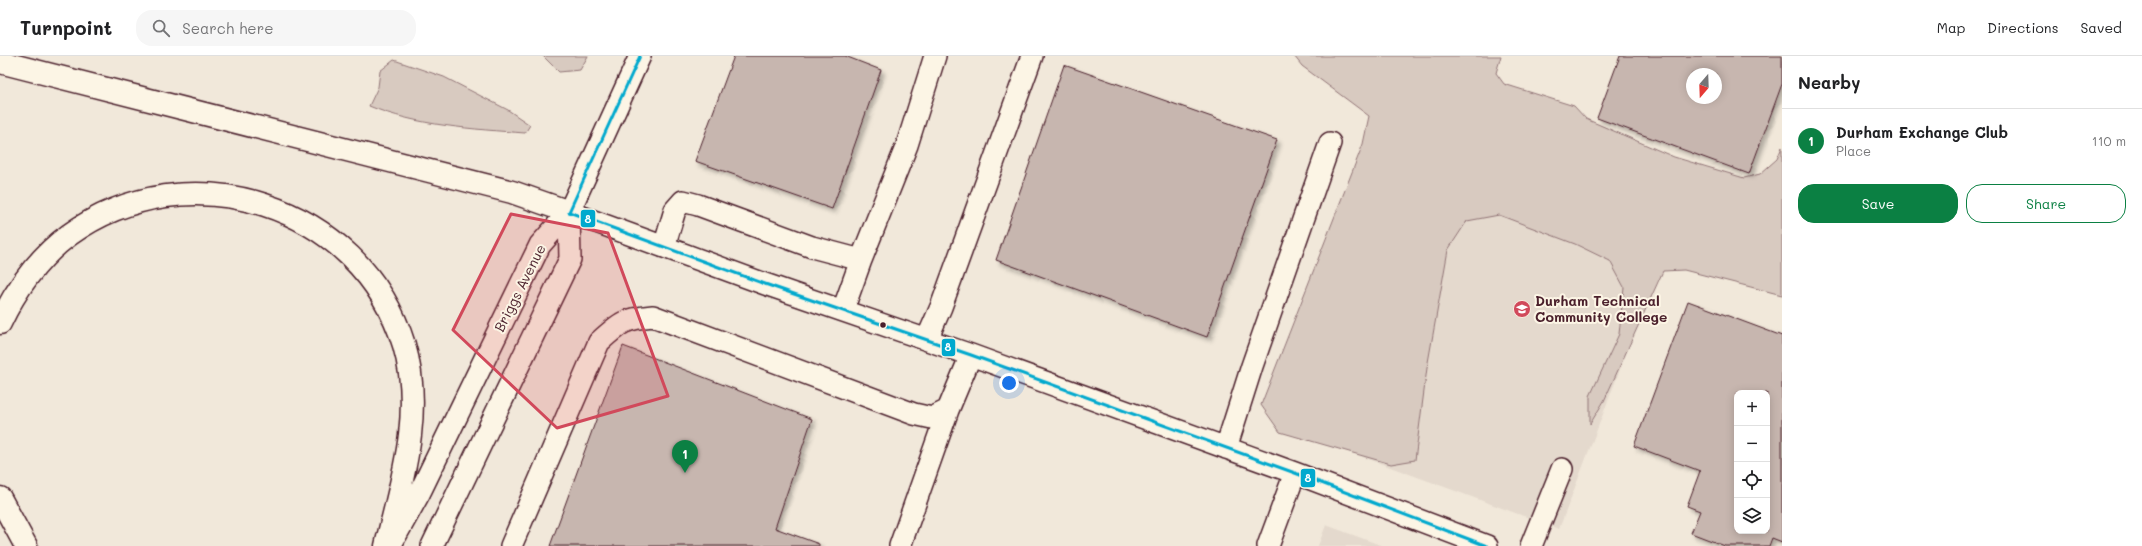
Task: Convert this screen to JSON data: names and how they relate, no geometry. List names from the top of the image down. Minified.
{"streets":{"street":["Briggs Avenue"]},"places":{"school or university":["Durham Technical Community College"]},"lines":["transit line 8"],"north":"bottom","page":{"header":"Turnpoint","search":"Search here","nav":["Map","Directions","Saved"],"heading":"Nearby","list":[{"mark":"1","name":"Durham Exchange Club","note":"Place","value":"110 m"}],"buttons":["Save","Share"],"map_buttons":["+","−"],"pins":"1"}}
